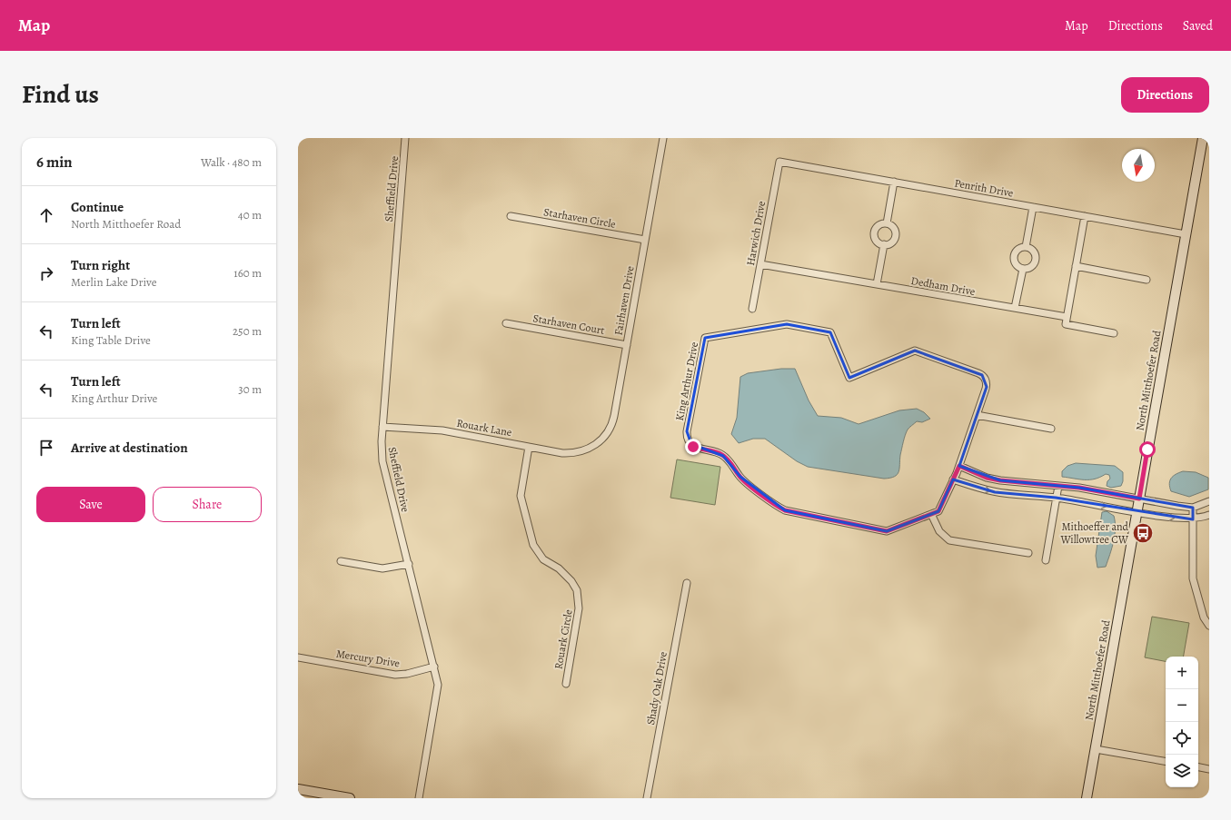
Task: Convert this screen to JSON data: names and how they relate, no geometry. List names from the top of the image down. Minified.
{"streets":{"main road":["North Mitthoefer Road"],"street":["Penrith Drive","Sheffield Drive","Starhaven Circle","Harwich Drive","Dedham Drive","Fairhaven Drive","Starhaven Court","King Arthur Drive","Rouark Lane","Rouark Circle","Mercury Drive","Shady Oak Drive"]},"crossings":[["Penrith Drive","Harwich Drive"],["Penrith Drive","North Mitthoefer Road"],["Sheffield Drive","Rouark Lane"],["Sheffield Drive","Mercury Drive"],["Starhaven Circle","Fairhaven Drive"],["Harwich Drive","Dedham Drive"],["Fairhaven Drive","Starhaven Court"],["Fairhaven Drive","Rouark Lane"],["Rouark Lane","Rouark Circle"]],"places":{"bus stop":["Mithoeffer and Willowtree CW"]},"north":"bottom","page":{"header":"Map","nav":["Map","Directions","Saved"],"title":"Find us","buttons":["Directions",["Save","Share"]],"heading":["6 min","Walk · 480 m"],"list":[["Continue","North Mitthoefer Road","40 m"],["Turn right","Merlin Lake Drive","160 m"],["Turn left","King Table Drive","250 m"],["Turn left","King Arthur Drive","30 m"],"Arrive at destination"],"map_buttons":["+","−"]}}
